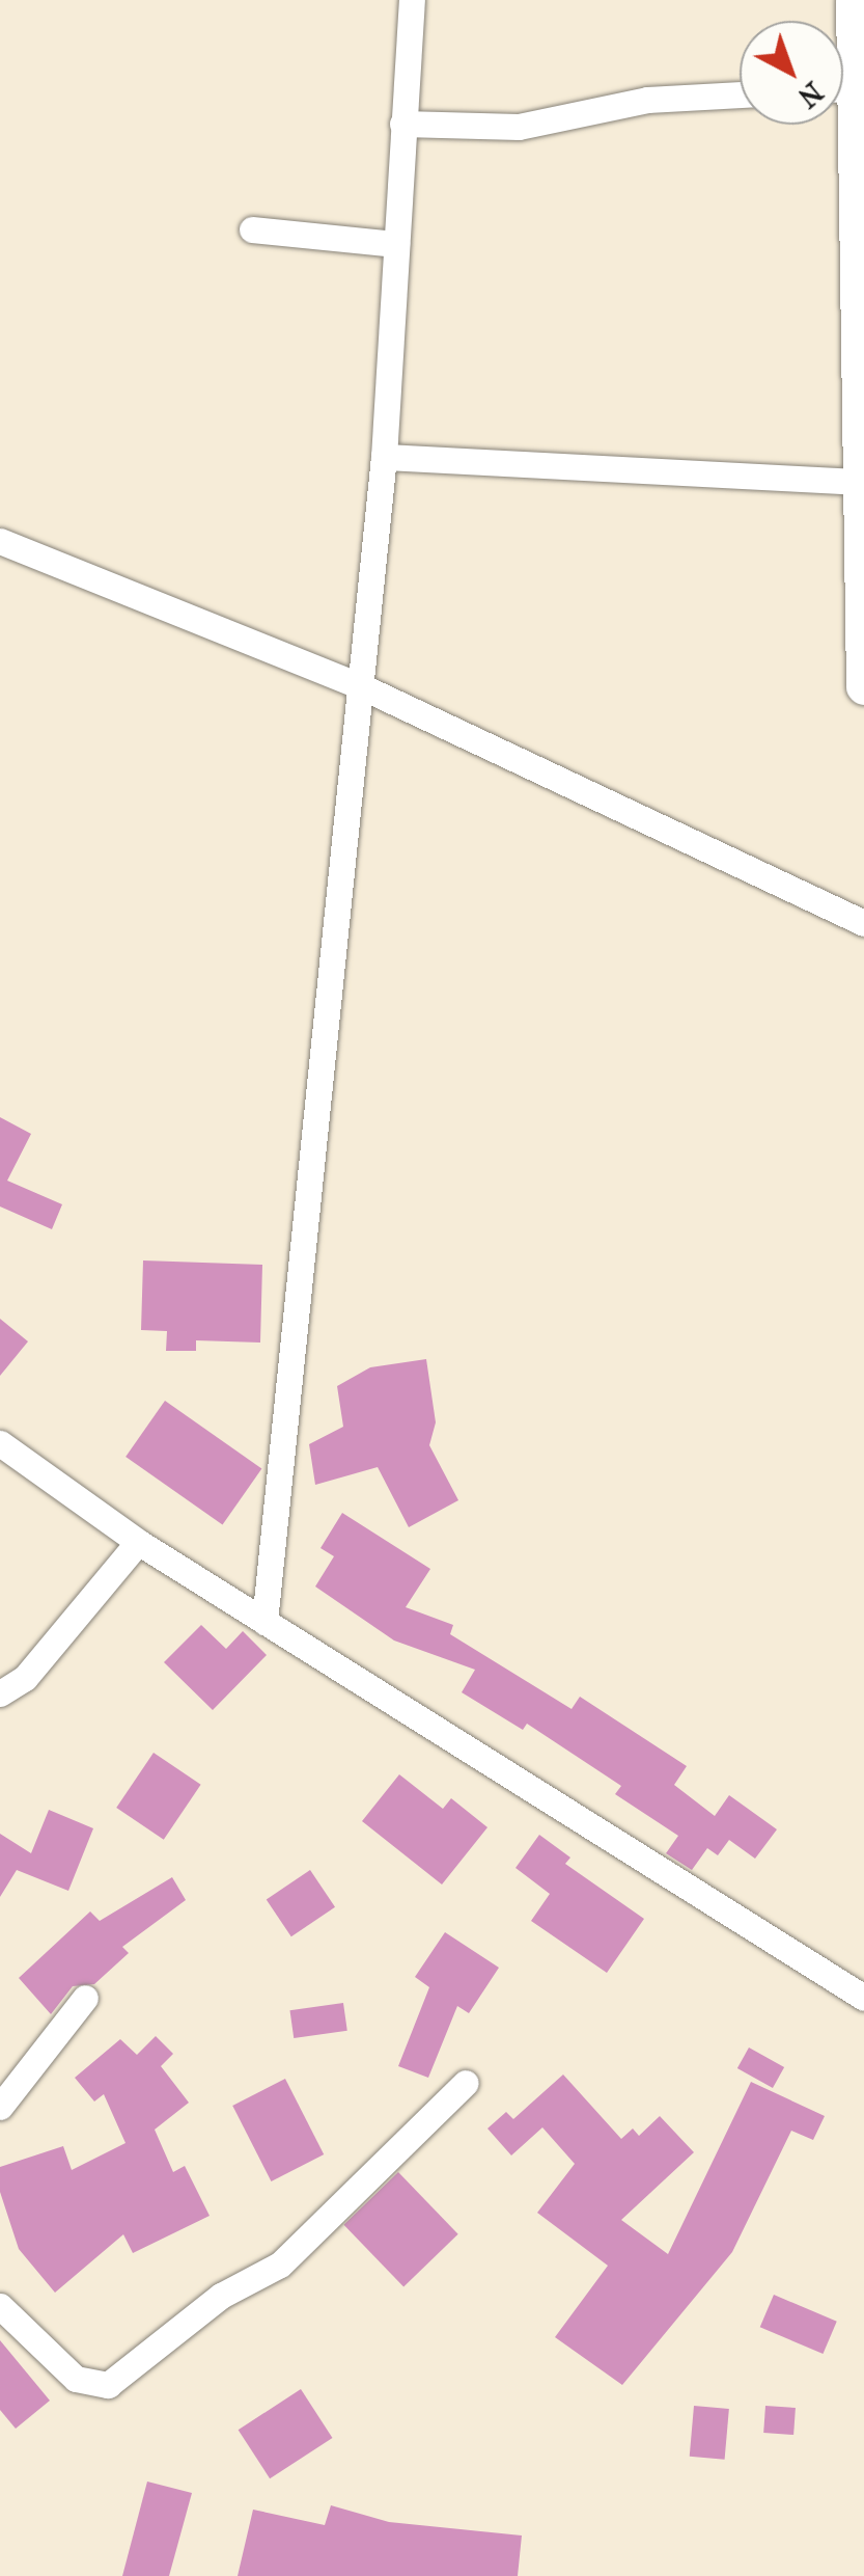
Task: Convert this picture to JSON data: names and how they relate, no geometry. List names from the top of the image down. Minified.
{"north":"bottom right"}
